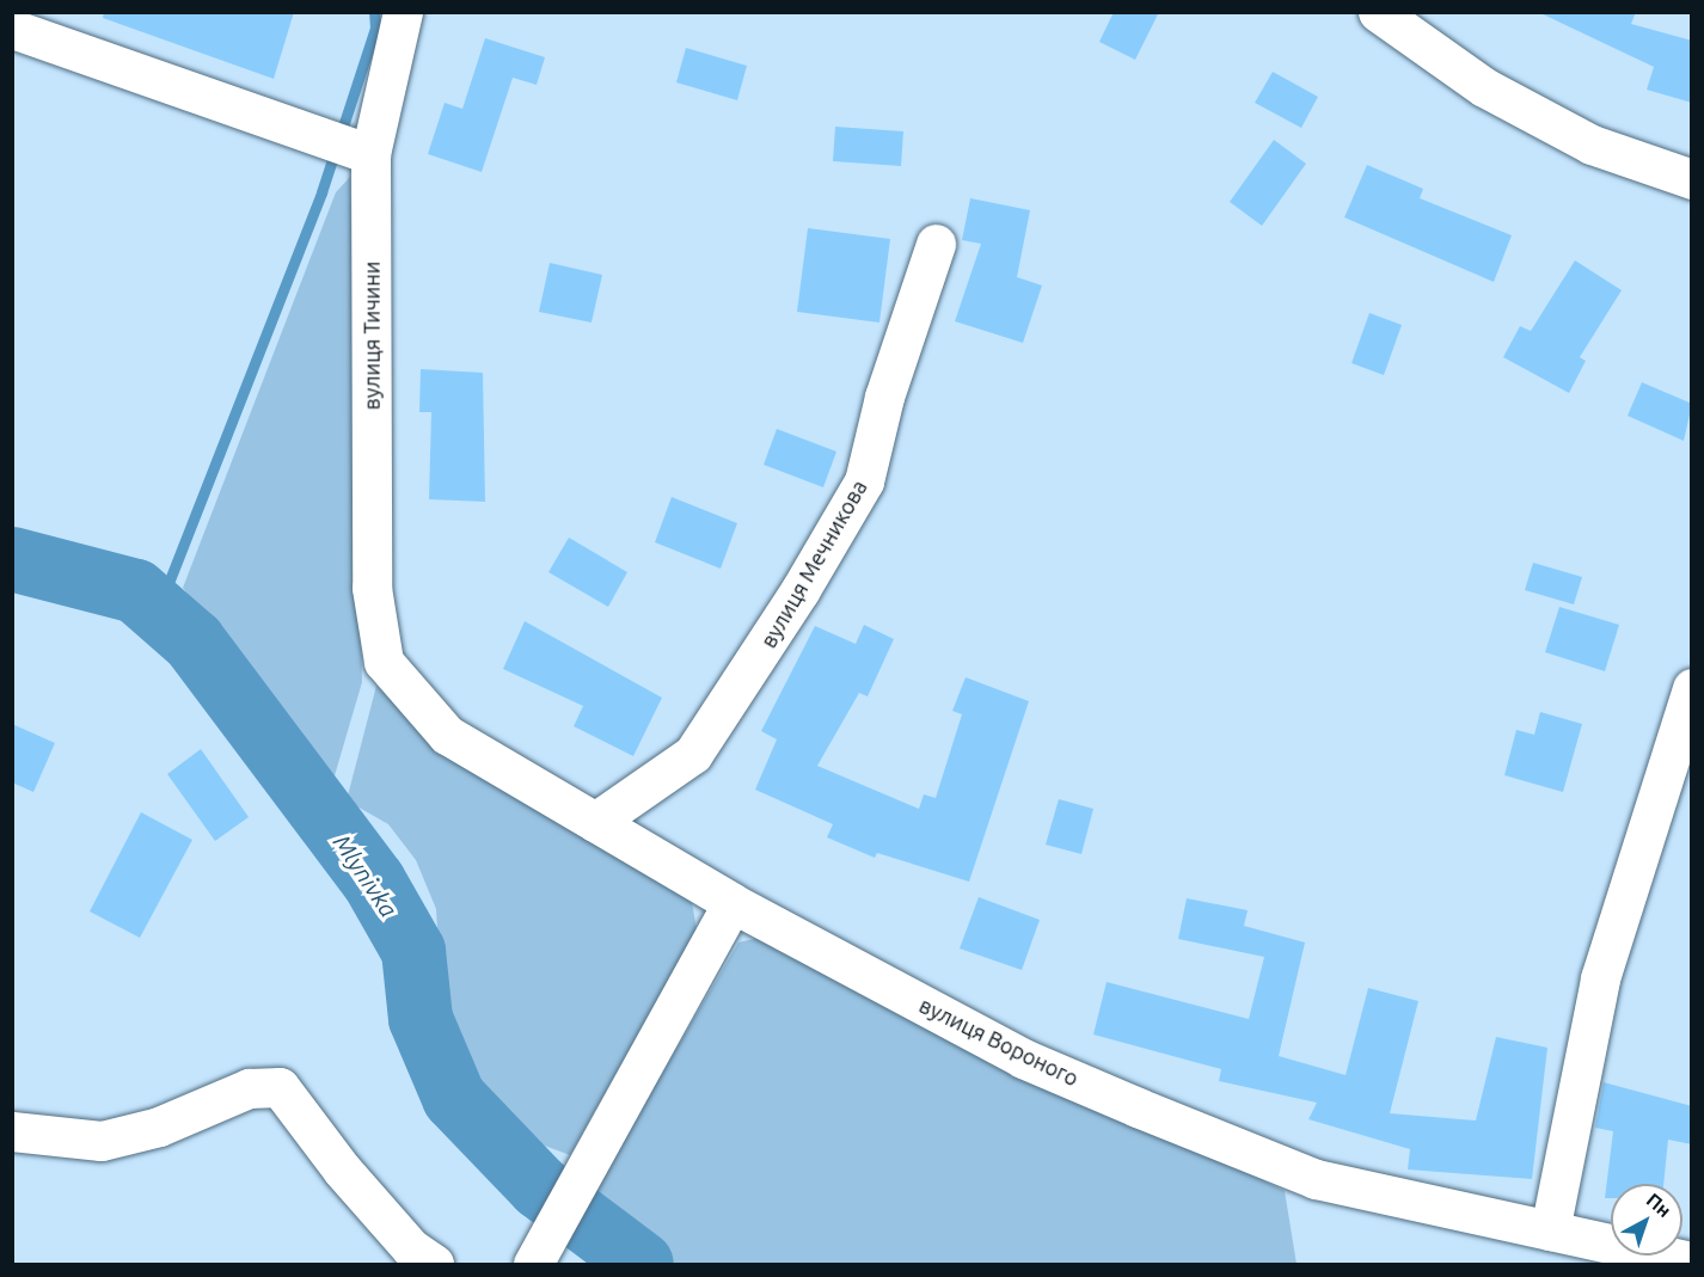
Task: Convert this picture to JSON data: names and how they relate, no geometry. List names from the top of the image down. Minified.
{"streets":{"street":["вулиця Тичини","вулиця Мечникова","вулиця Вороного"]},"crossings":[["вулиця Тичини","вулиця Вороного"],["вулиця Мечникова","вулиця Вороного"]],"water":["Mlynivka"],"north":"top right"}
